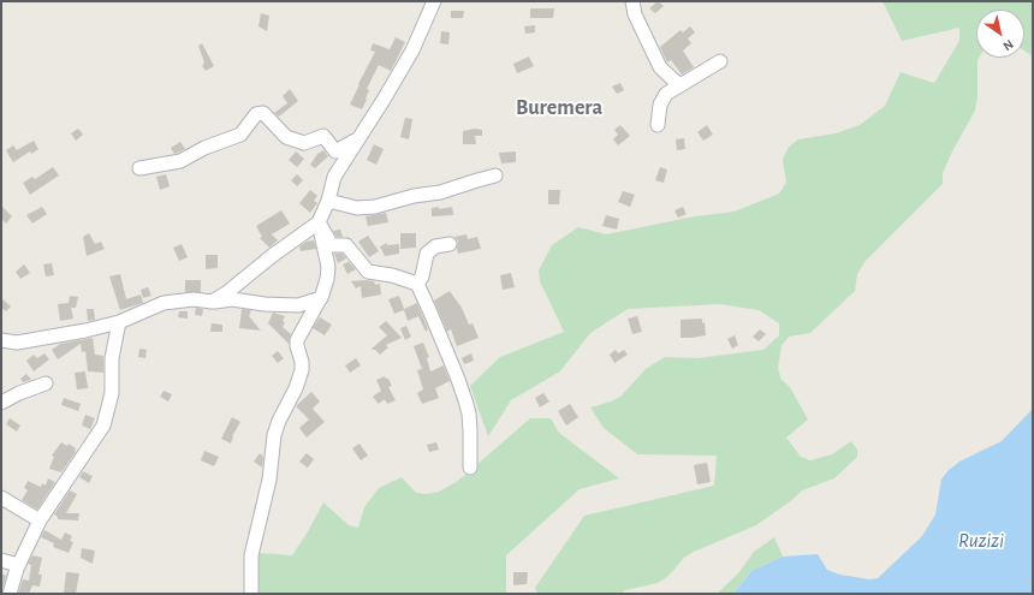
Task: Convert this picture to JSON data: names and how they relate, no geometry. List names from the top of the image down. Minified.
{"districts":["Buremera"],"water":["Ruzizi"],"north":"bottom right"}
